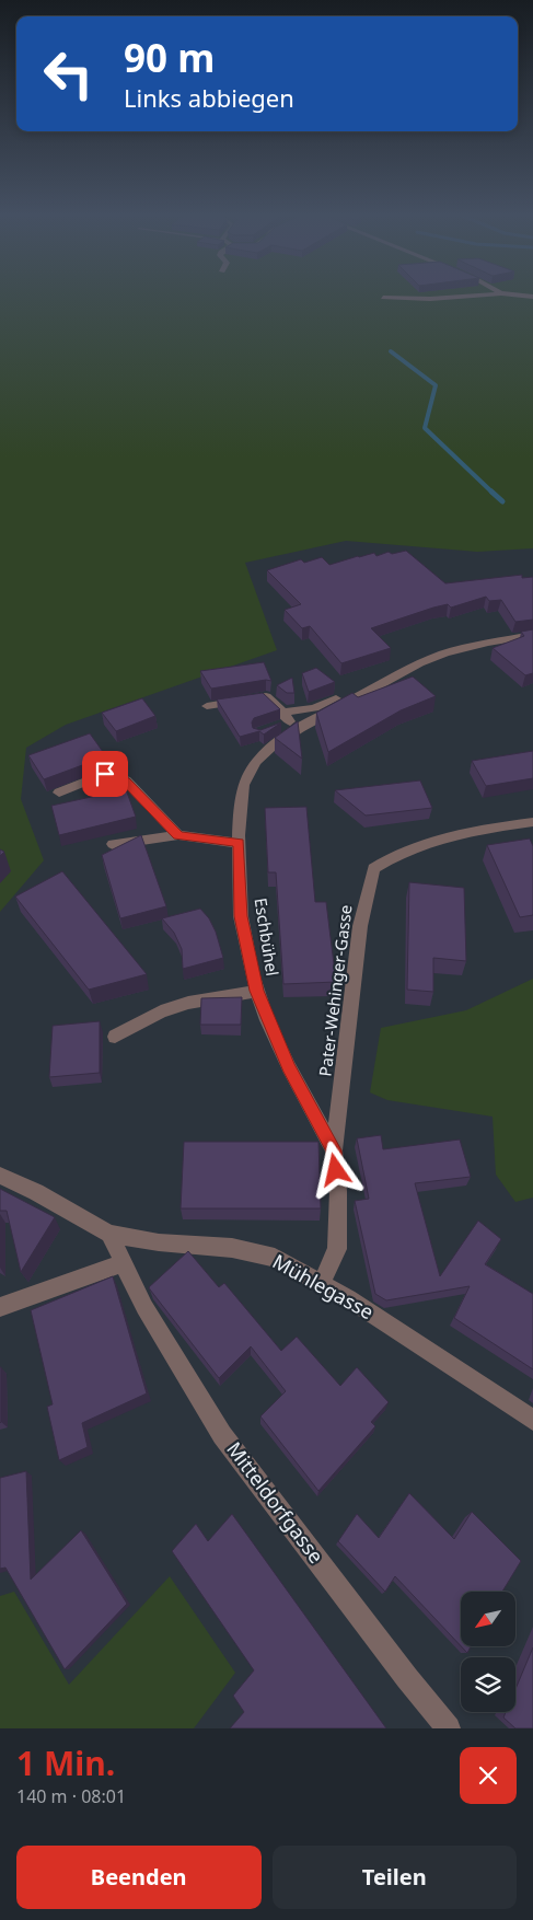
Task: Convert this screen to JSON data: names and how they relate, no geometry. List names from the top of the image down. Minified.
{"streets":{"street":["Eschbühel","Pater-Wehinger-Gasse","Mühlegasse","Mitteldorfgasse"]},"crossings":[["Eschbühel","Pater-Wehinger-Gasse"],["Pater-Wehinger-Gasse","Mühlegasse"],["Mühlegasse","Mitteldorfgasse"]],"north":"bottom left","page":{"turn":["90 m","Links abbiegen"],"heading":["1 Min.","140 m · 08:01"],"buttons":["Beenden","Teilen"]}}
